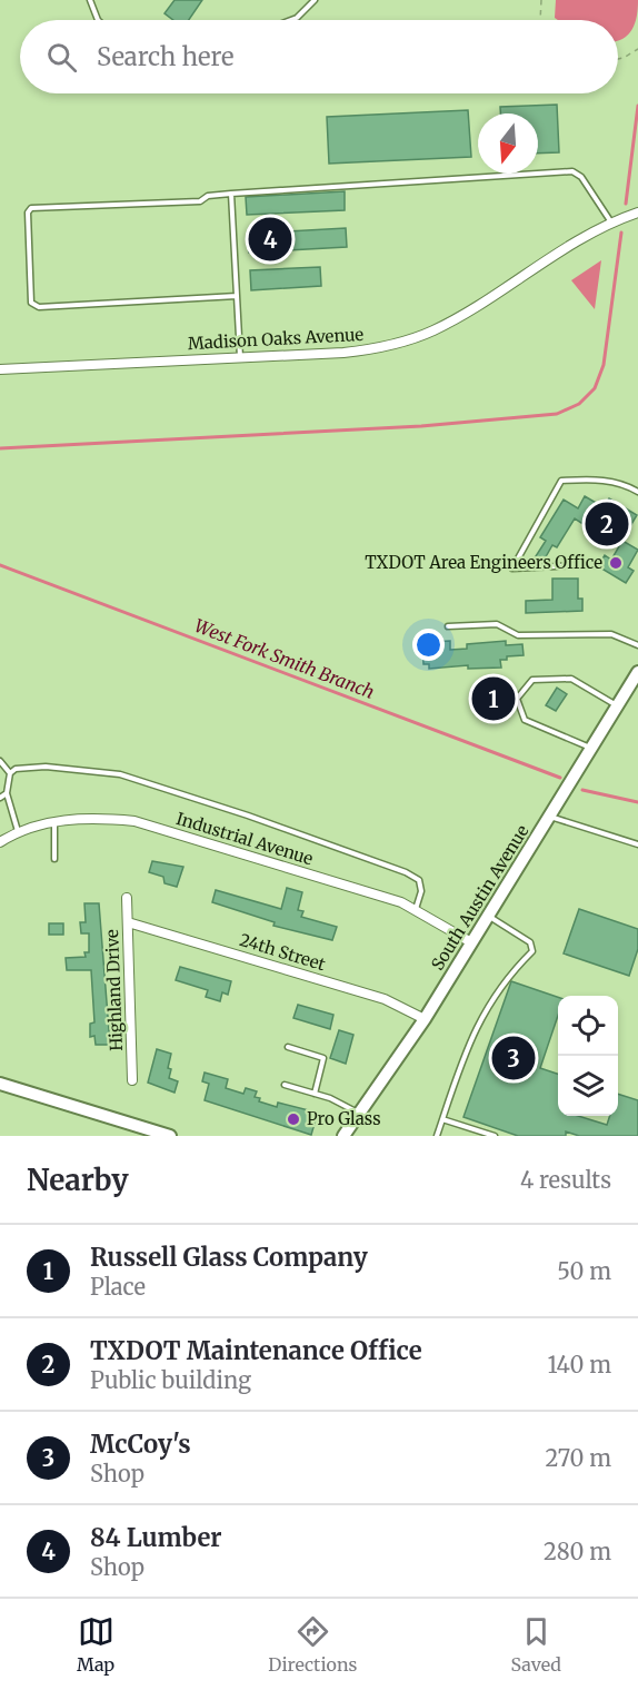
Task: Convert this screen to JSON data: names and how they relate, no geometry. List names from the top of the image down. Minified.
{"streets":{"main road":["South Austin Avenue"],"street":["Madison Oaks Avenue","Industrial Avenue","24th Street","Highland Drive"]},"crossings":[["Industrial Avenue","South Austin Avenue"],["South Austin Avenue","24th Street"],["24th Street","Highland Drive"]],"water":["West Fork Smith Branch"],"places":["TXDOT Area Engineers Office","Pro Glass"],"north":"bottom","page":{"search":"Search here","pins":["4","2","1","3"],"heading":["Nearby","4 results"],"list":[{"mark":"1","name":"Russell Glass Company","note":"Place","value":"50 m"},{"mark":"2","name":"TXDOT Maintenance Office","note":"Public building","value":"140 m"},{"mark":"3","name":"McCoy's","note":"Shop","value":"270 m"},{"mark":"4","name":"84 Lumber","note":"Shop","value":"280 m"}],"nav":["Map","Directions","Saved"]}}
